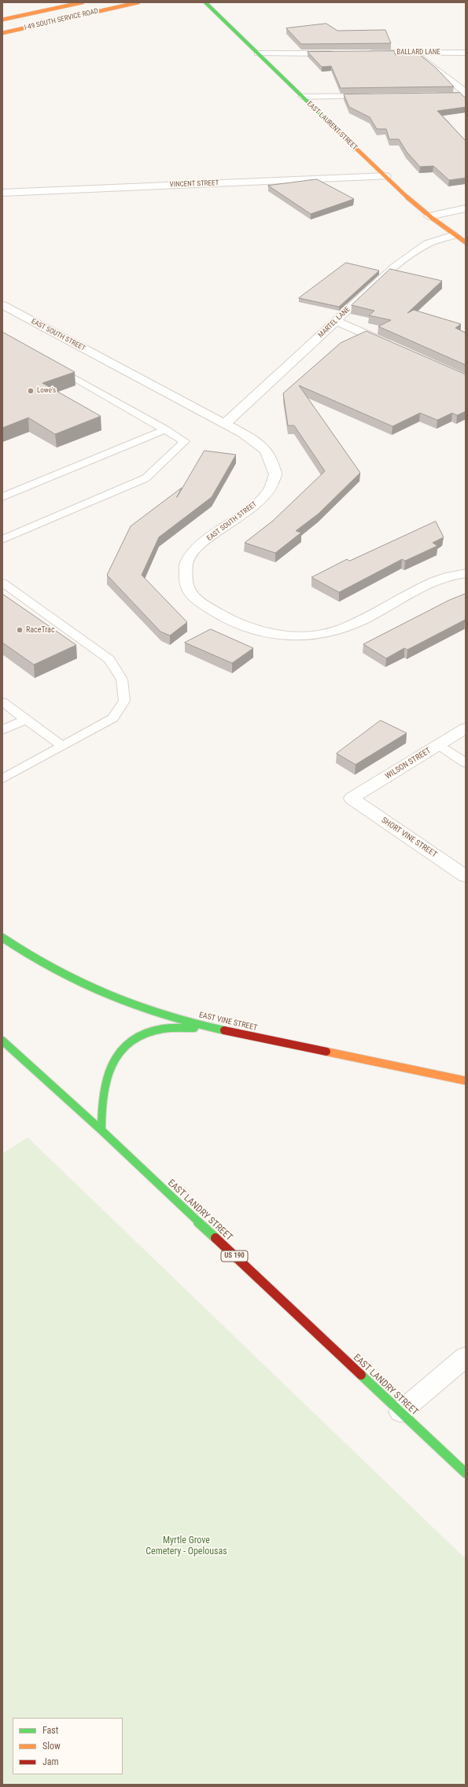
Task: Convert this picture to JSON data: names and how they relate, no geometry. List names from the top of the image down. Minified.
{"streets":{"main road":["I-49 SOUTH SERVICE ROAD","EAST LAURENT STREET","EAST VINE STREET","EAST LANDRY STREET","US 190"],"street":["BALLARD LANE","VINCENT STREET","MARTEL LANE","EAST SOUTH STREET","WILSON STREET","SHORT VINE STREET"]},"crossings":[["EAST LAURENT STREET","VINCENT STREET"],["EAST LAURENT STREET","MARTEL LANE"],["MARTEL LANE","EAST SOUTH STREET"],["WILSON STREET","SHORT VINE STREET"]],"parks":["Myrtle Grove Cemetery - Opelousas"],"places":["Lowe's","RaceTrac"],"legend":["Fast","Slow","Jam"]}
